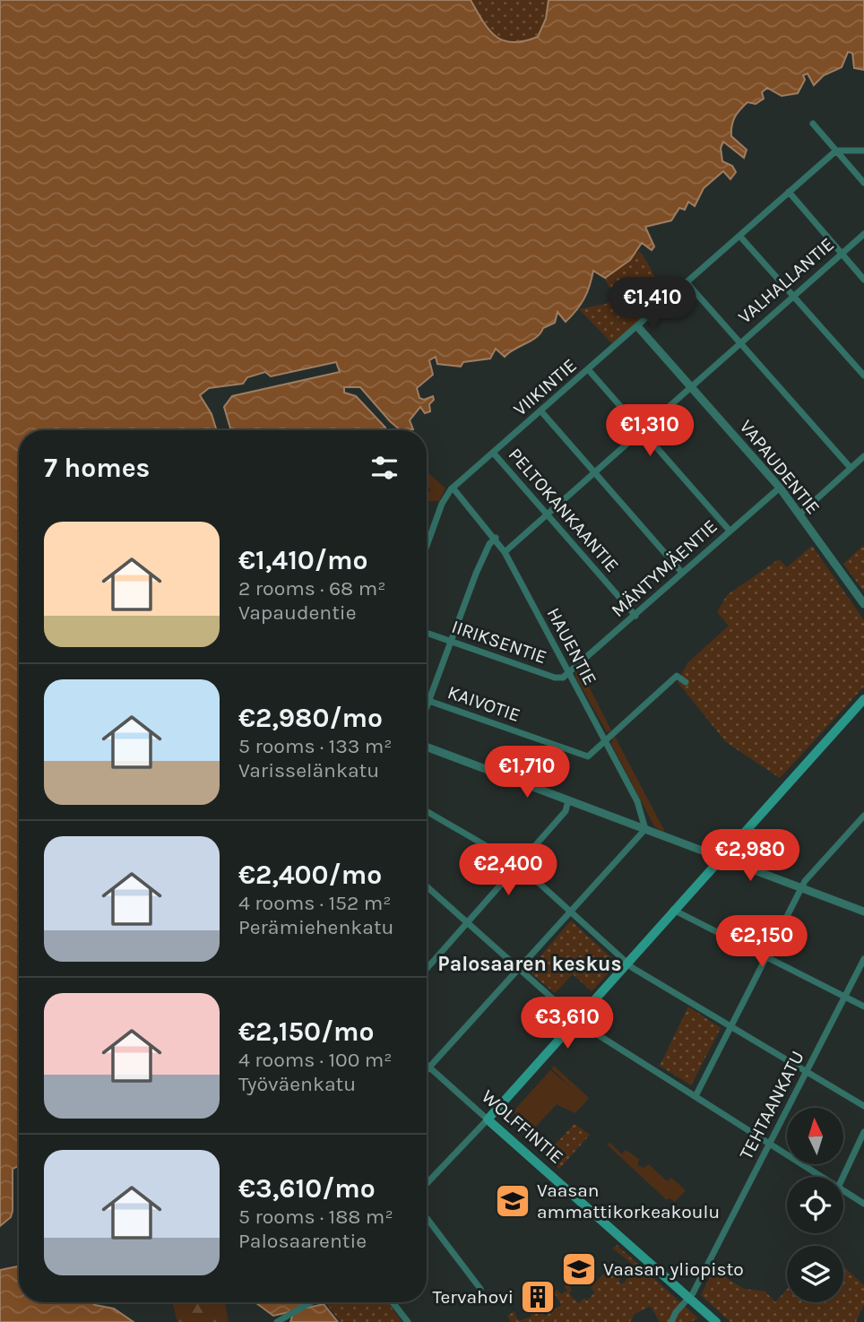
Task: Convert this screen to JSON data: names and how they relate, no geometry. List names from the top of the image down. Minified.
{"streets":{"main road":["WOLFFINTIE"],"street":["VALHALLANTIE","VIIKINTIE","VAPAUDENTIE","PELTOKANKAANTIE","MÄNTYMÄENTIE","IIRIKSENTIE","HAUENTIE","KAIVOTIE","TEHTAANKATU"]},"crossings":[["VALHALLANTIE","VAPAUDENTIE"],["VALHALLANTIE","PELTOKANKAANTIE"],["VALHALLANTIE","HAUENTIE"],["VIIKINTIE","VAPAUDENTIE"],["VIIKINTIE","PELTOKANKAANTIE"],["VIIKINTIE","HAUENTIE"],["VAPAUDENTIE","MÄNTYMÄENTIE"],["PELTOKANKAANTIE","MÄNTYMÄENTIE"],["MÄNTYMÄENTIE","IIRIKSENTIE"],["MÄNTYMÄENTIE","HAUENTIE"],["IIRIKSENTIE","HAUENTIE"],["HAUENTIE","KAIVOTIE"],["TEHTAANKATU","WOLFFINTIE"]],"districts":["Palosaaren keskus"],"places":{"school or university":["Vaasan ammattikorkeakoulu","Vaasan yliopisto"],"building":["Tervahovi"]},"north":"top","page":{"price":["€1,410","€1,310","€1,710","€2,980","€2,400","€2,150","€3,610"],"heading":"7 homes","list":[{"name":"€1,410/mo","note":"2 rooms · 68 m² · Vapaudentie"},{"name":"€2,980/mo","note":"5 rooms · 133 m² · Varisselänkatu"},{"name":"€2,400/mo","note":"4 rooms · 152 m² · Perämiehenkatu"},{"name":"€2,150/mo","note":"4 rooms · 100 m² · Työväenkatu"},{"name":"€3,610/mo","note":"5 rooms · 188 m² · Palosaarentie"}]}}
